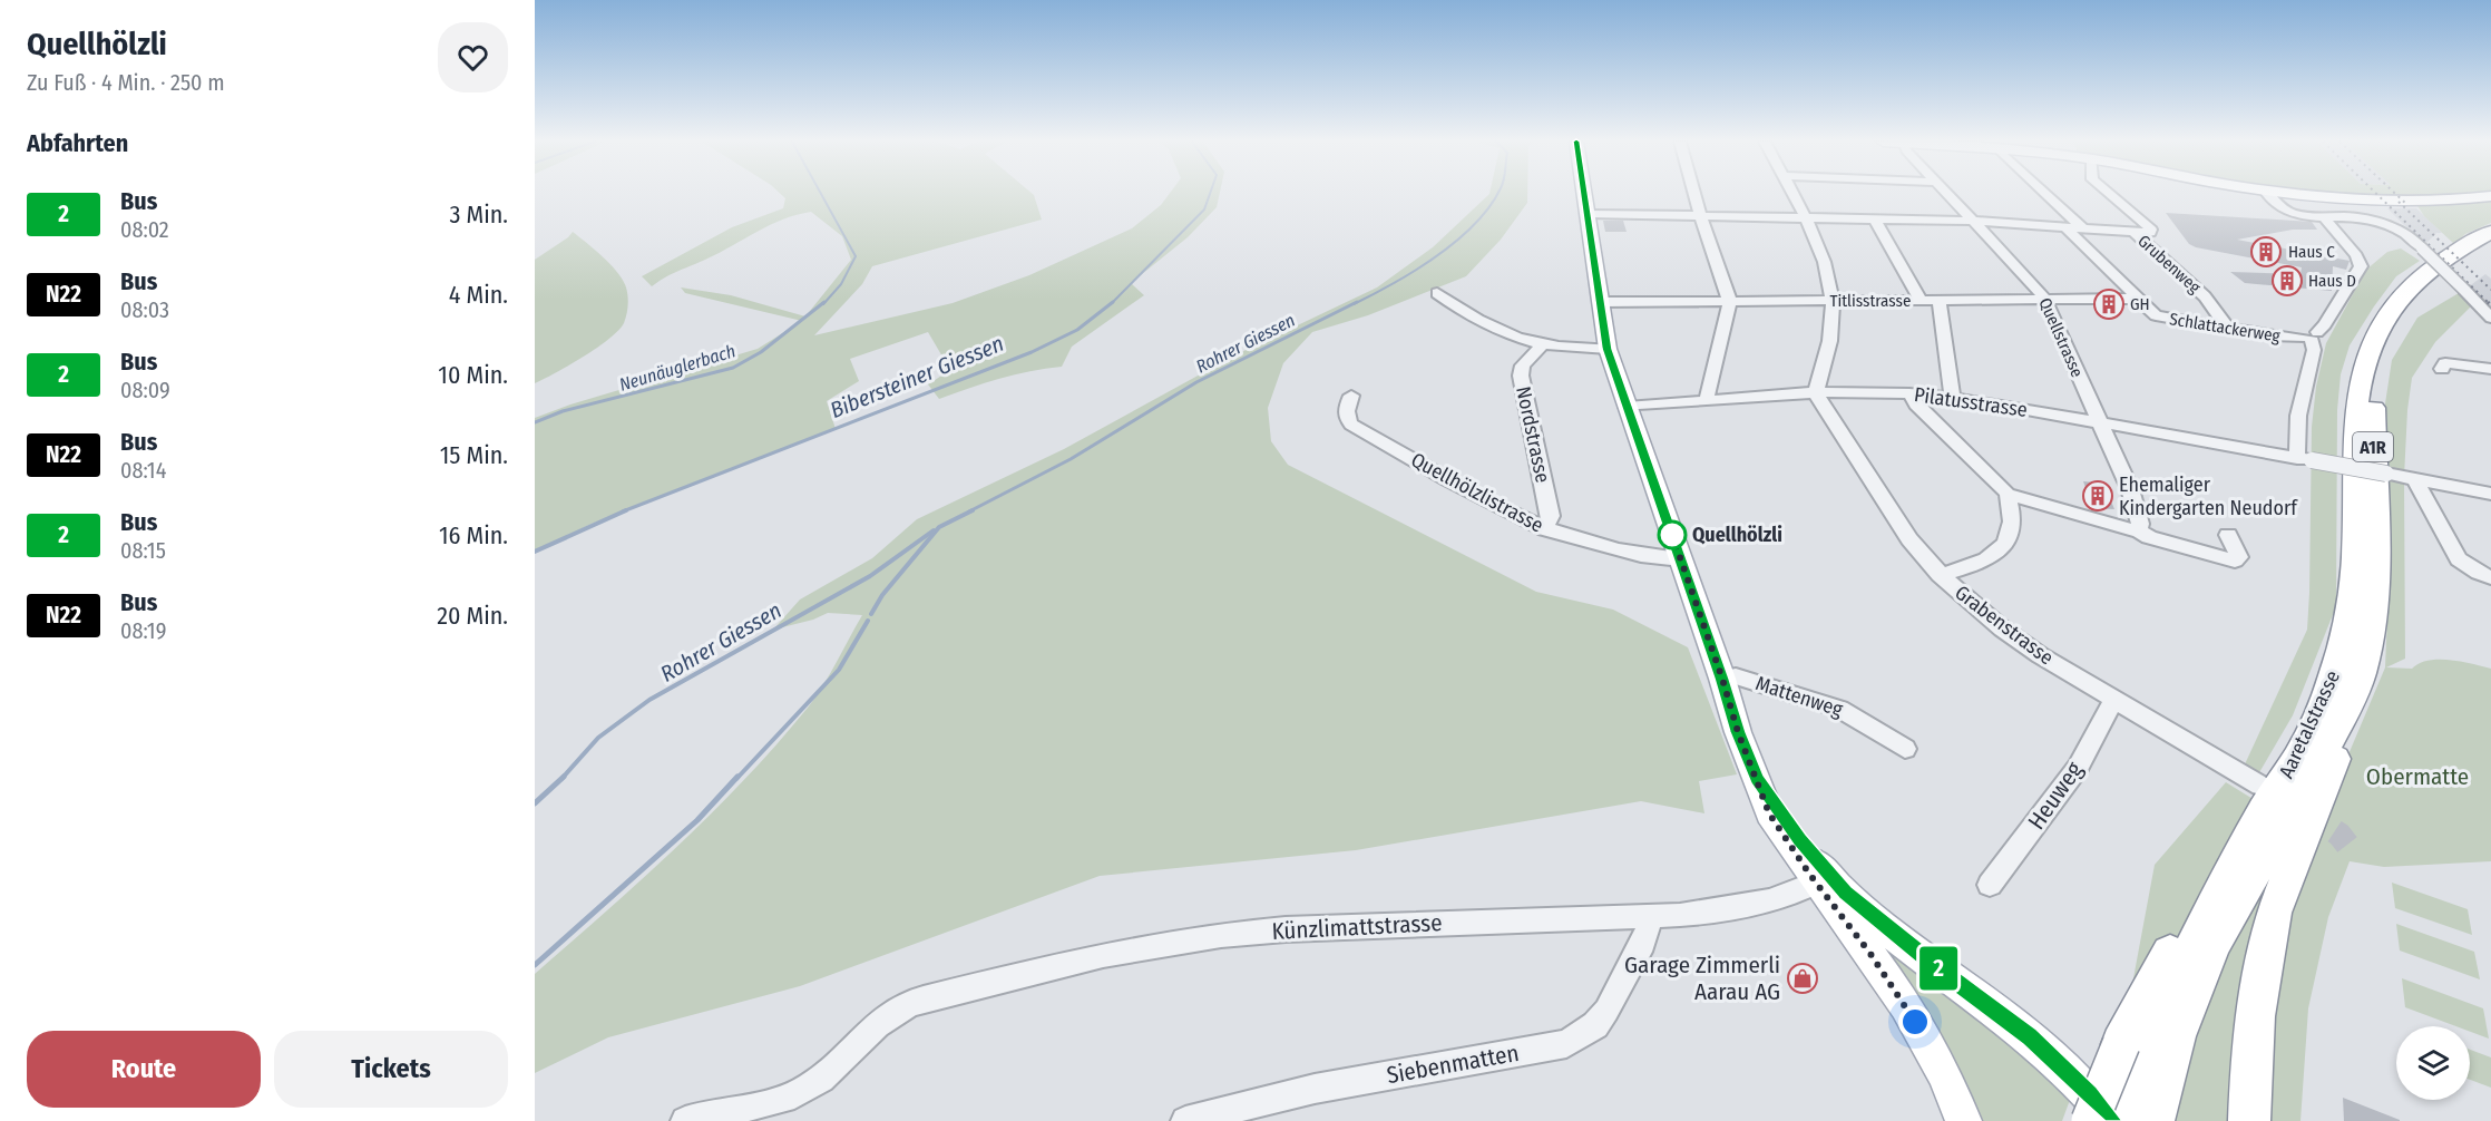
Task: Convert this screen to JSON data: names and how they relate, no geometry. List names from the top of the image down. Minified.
{"streets":{"highway":["A1R","Aaretalstrasse"],"street":["Grubenweg","Titlisstrasse","Schlattackerweg","Quellstrasse","Pilatusstrasse","Nordstrasse","Quellhölzlistrasse","Grabenstrasse","Mattenweg","Heuweg","Künzlimattstrasse","Siebenmatten"]},"crossings":[["Grubenweg","Schlattackerweg"],["Titlisstrasse","Schlattackerweg"],["Titlisstrasse","Quellstrasse"],["Quellstrasse","Pilatusstrasse"],["Pilatusstrasse","Grabenstrasse"],["Nordstrasse","Quellhölzlistrasse"],["Grabenstrasse","Aaretalstrasse"],["Grabenstrasse","Heuweg"],["Künzlimattstrasse","Siebenmatten"]],"water":["Rohrer Giessen","Neunäuglerbach","Bibersteiner Giessen"],"parks":["Obermatte"],"places":{"building":["Haus C","Haus D","GH","Ehemaliger Kindergarten Neudorf"],"other":["Quellhölzli"],"shop":["Garage Zimmerli Aarau AG"]},"lines":["bus line 2"],"page":{"heading":[["Quellhölzli","Zu Fuß · 4 Min. · 250 m"],"Abfahrten"],"on_map":"2","list":[{"mark":"2","name":"Bus","note":"08:02","value":"3 Min."},{"mark":"N22","name":"Bus","note":"08:03","value":"4 Min."},{"mark":"2","name":"Bus","note":"08:09","value":"10 Min."},{"mark":"N22","name":"Bus","note":"08:14","value":"15 Min."},{"mark":"2","name":"Bus","note":"08:15","value":"16 Min."},{"mark":"N22","name":"Bus","note":"08:19","value":"20 Min."}],"buttons":["Route","Tickets"]}}
